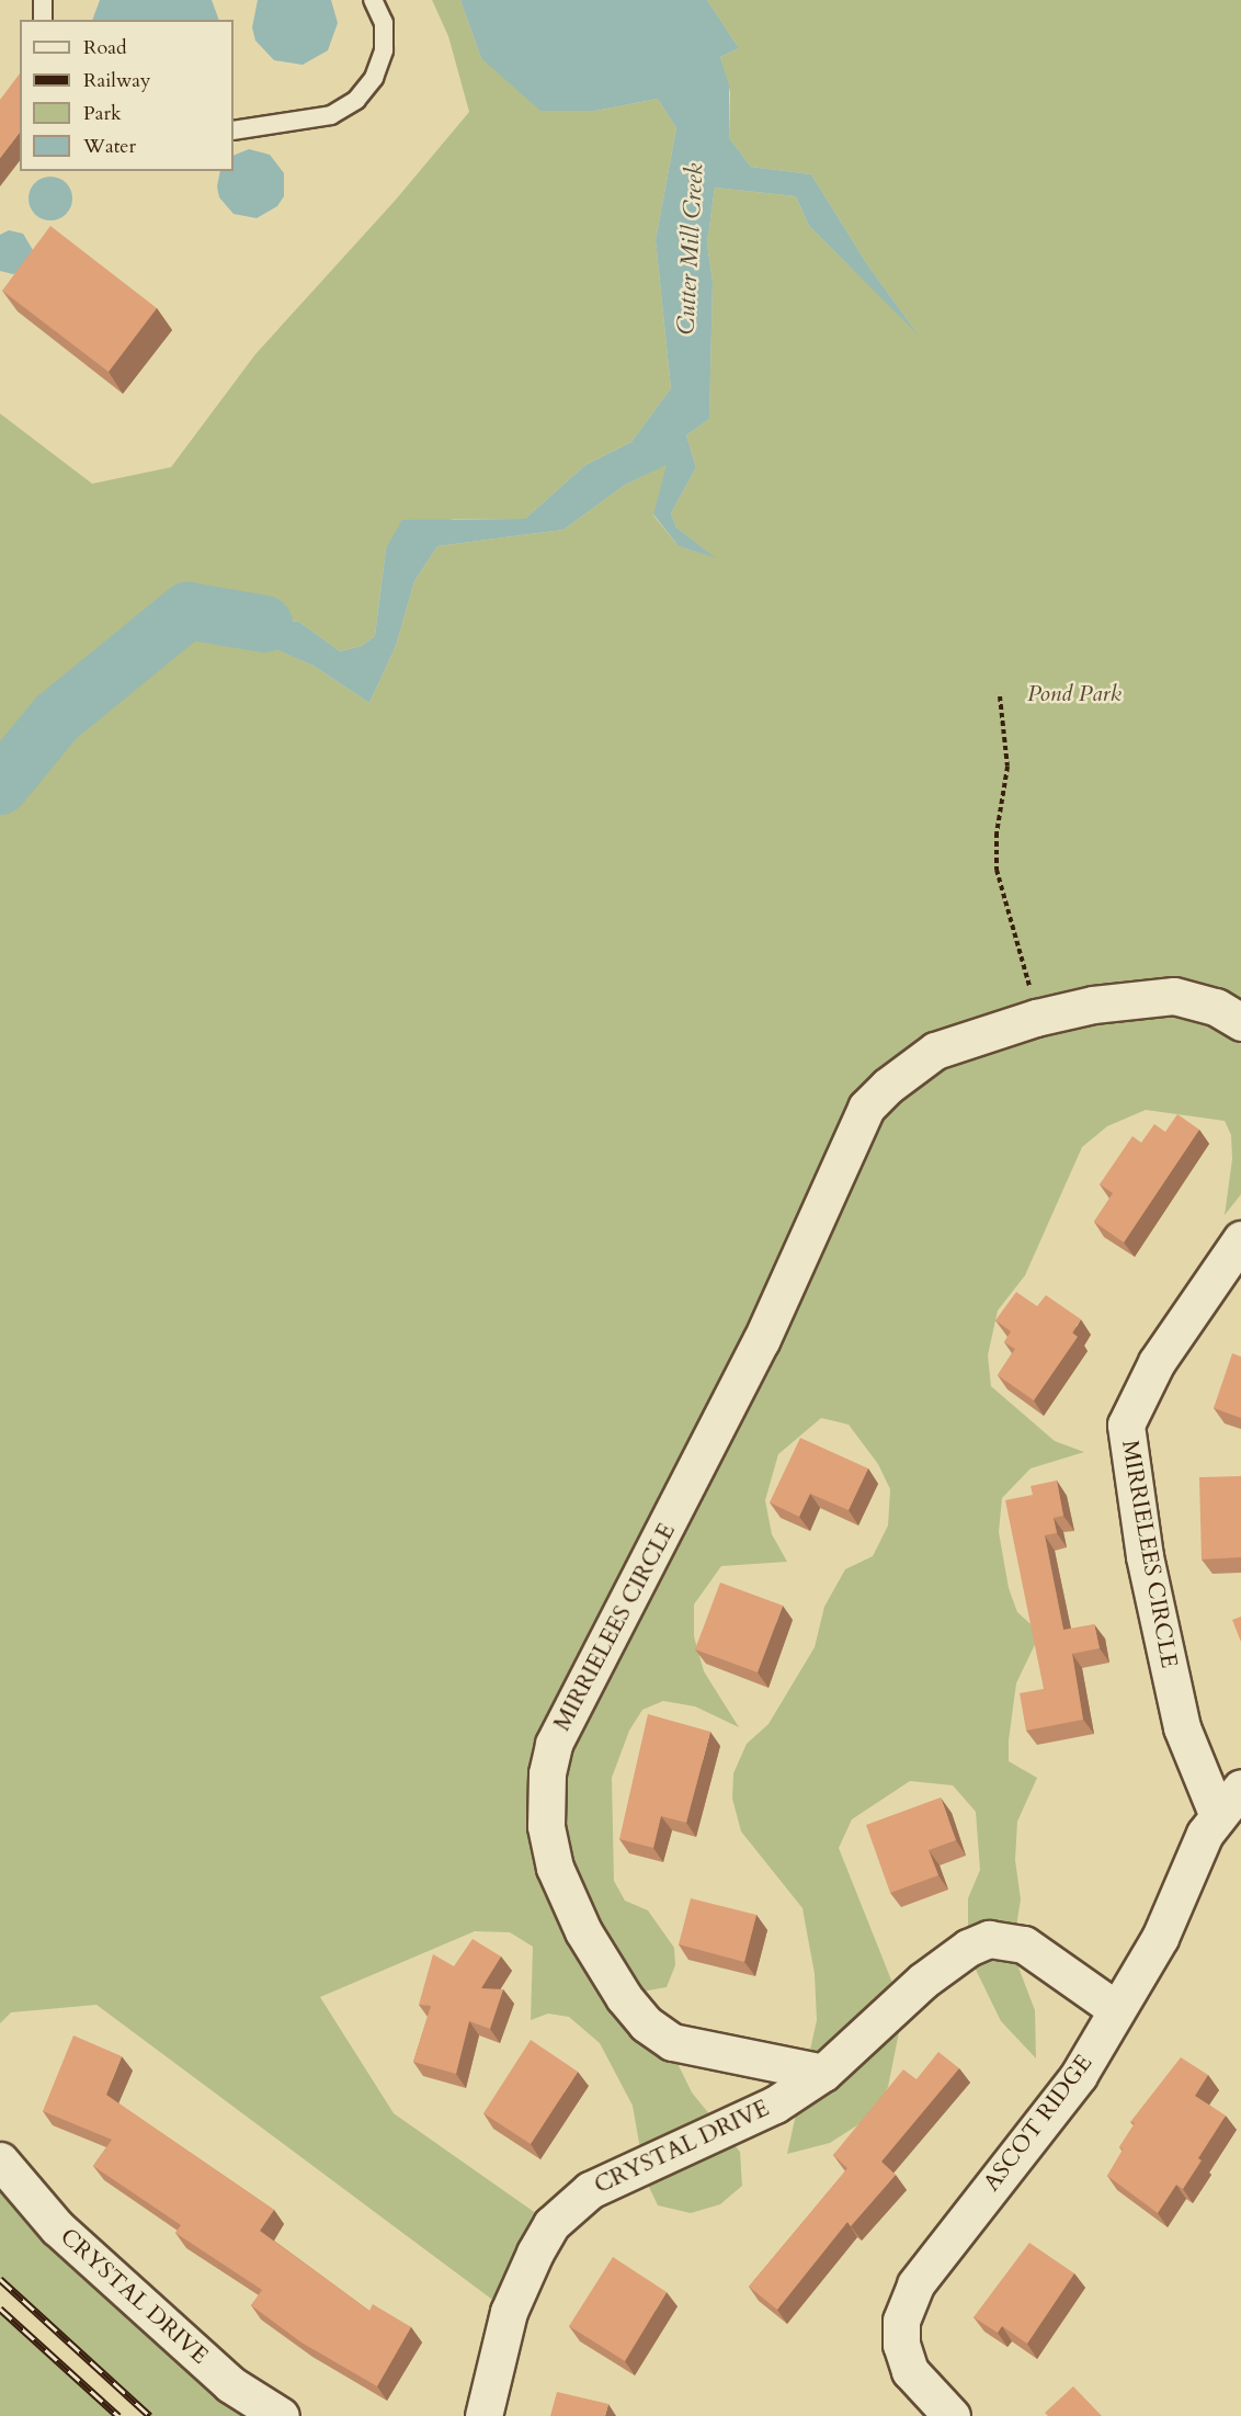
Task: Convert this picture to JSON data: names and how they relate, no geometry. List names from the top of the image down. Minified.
{"streets":{"street":["MIRRIELEES CIRCLE","ASCOT RIDGE","CRYSTAL DRIVE"]},"crossings":[["MIRRIELEES CIRCLE","ASCOT RIDGE"],["MIRRIELEES CIRCLE","CRYSTAL DRIVE"]],"water":["Cutter Mill Creek"],"parks":["Pond Park"],"legend":["Road","Railway","Park","Water"]}
